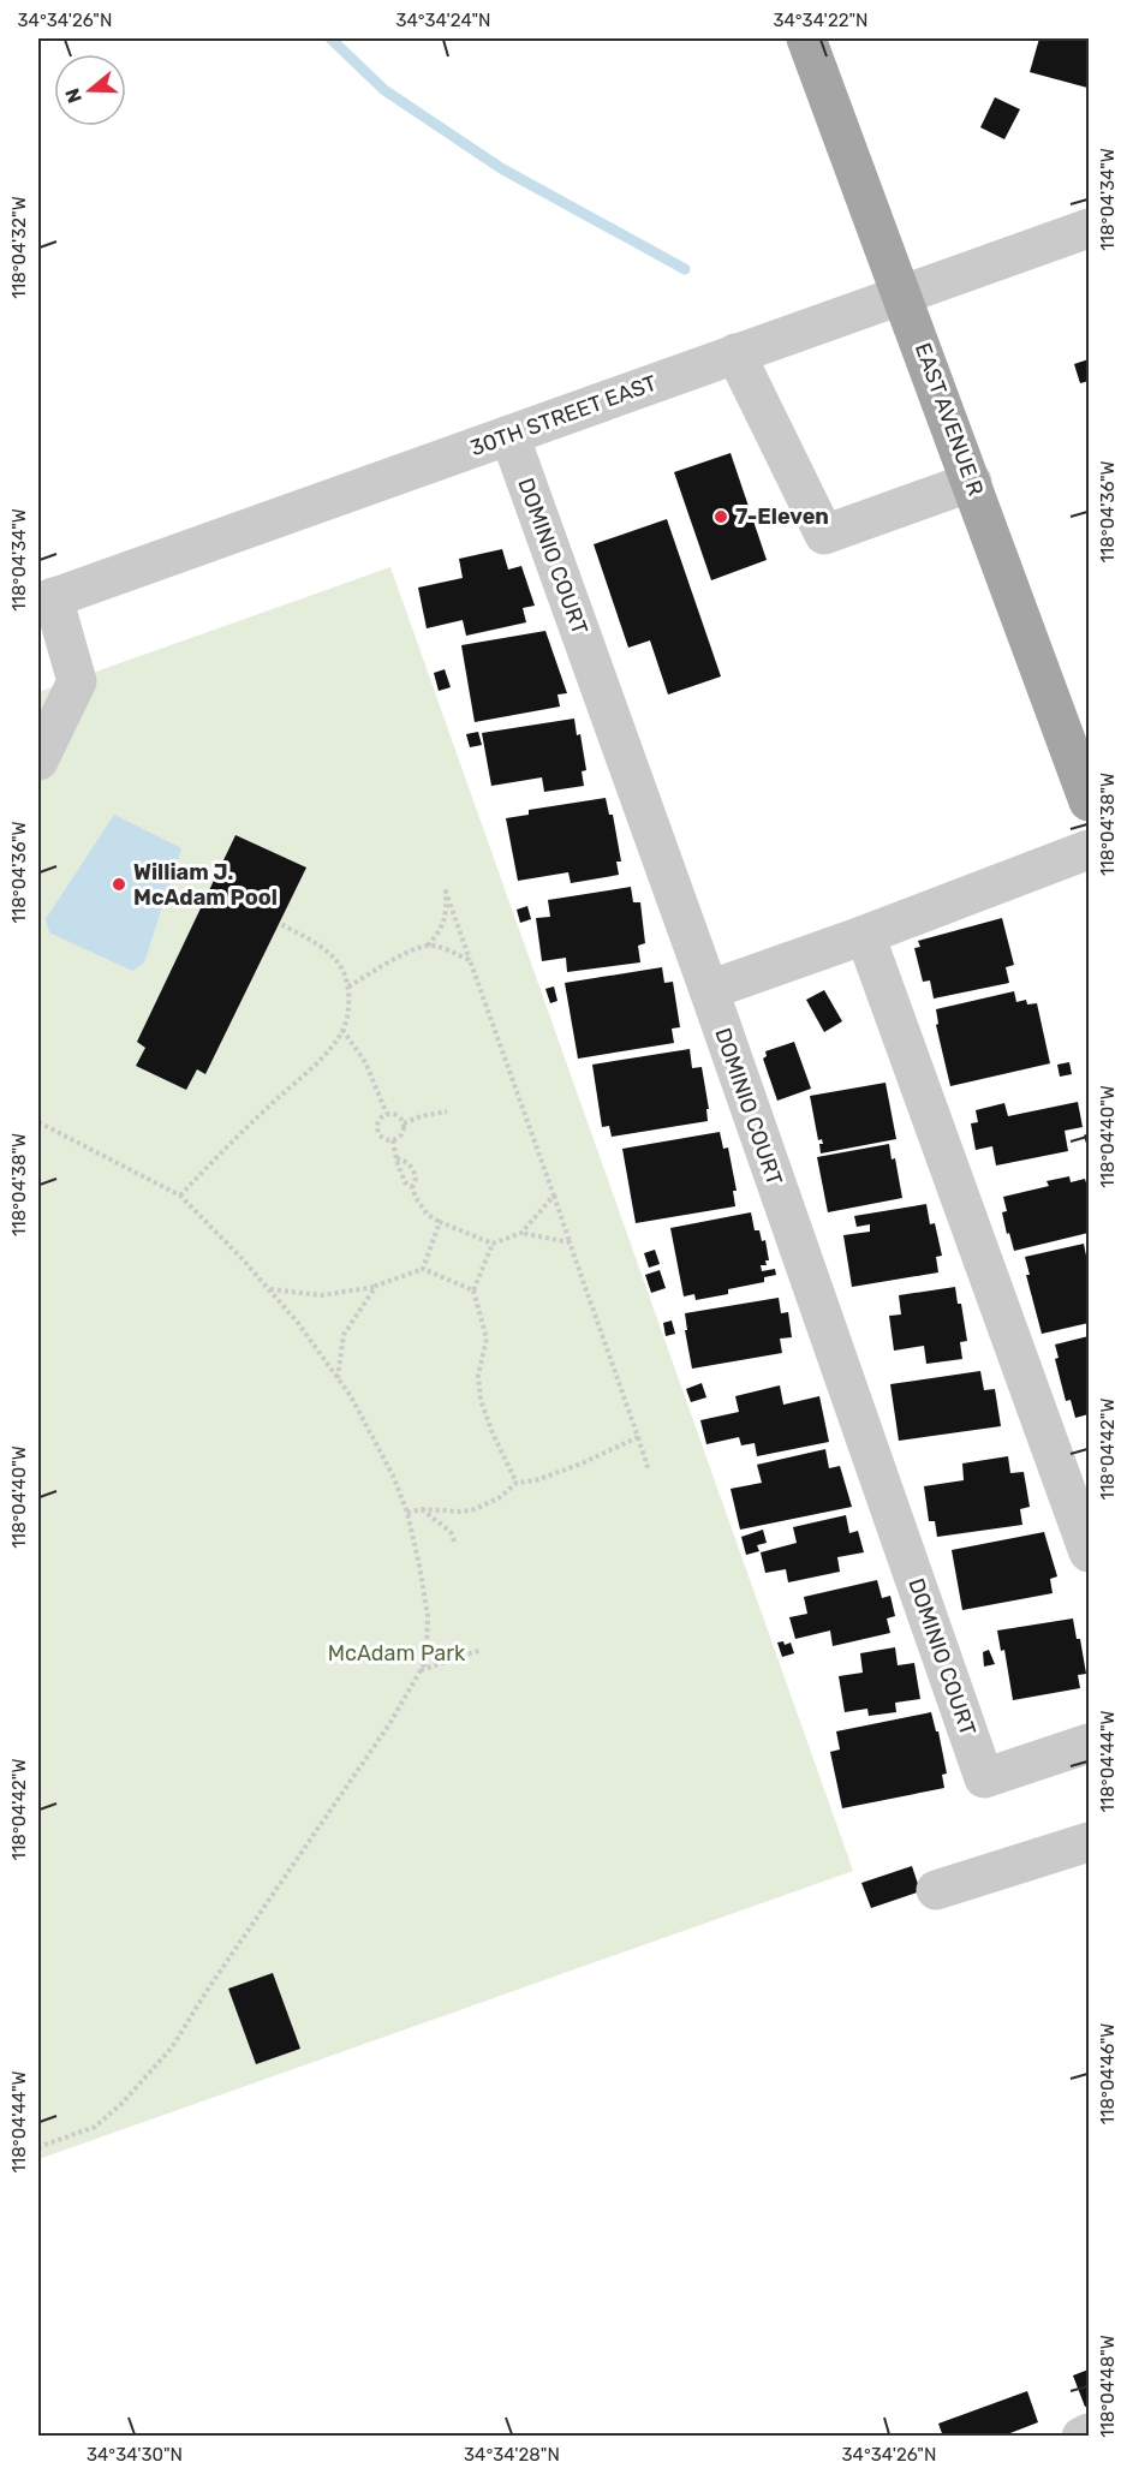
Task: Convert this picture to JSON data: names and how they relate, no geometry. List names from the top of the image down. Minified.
{"streets":{"main road":["EAST AVENUE R"],"street":["30TH STREET EAST","DOMINIO COURT"]},"crossings":[["30TH STREET EAST","EAST AVENUE R"],["30TH STREET EAST","DOMINIO COURT"]],"parks":["McAdam Park"],"places":["7-Eleven","William J. McAdam Pool"],"north":"left","coordinates":["34°34'26\"N","34°34'24\"N","34°34'22\"N","118°04'34\"W","118°04'32\"W","118°04'36\"W","118°04'38\"W","118°04'40\"W","118°04'42\"W","118°04'44\"W","118°04'46\"W","118°04'48\"W","34°34'30\"N","34°34'28\"N"]}
